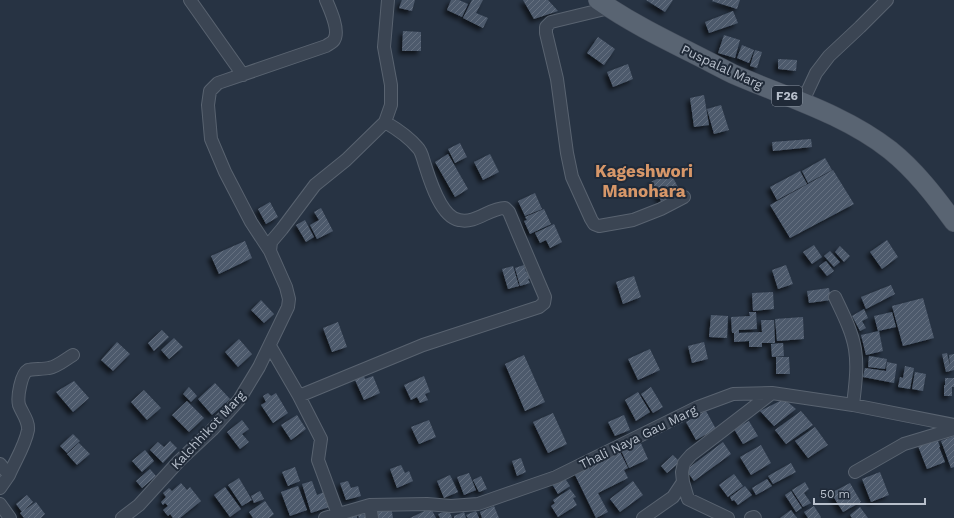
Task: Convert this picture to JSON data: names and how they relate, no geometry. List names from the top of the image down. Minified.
{"streets":{"main road":["Puspalal Marg","F26"],"street":["Kalchhikot Marg","Thali Naya Gau Marg"]},"districts":["Kageshwori Manohara"],"scale_bar":"50 m"}
